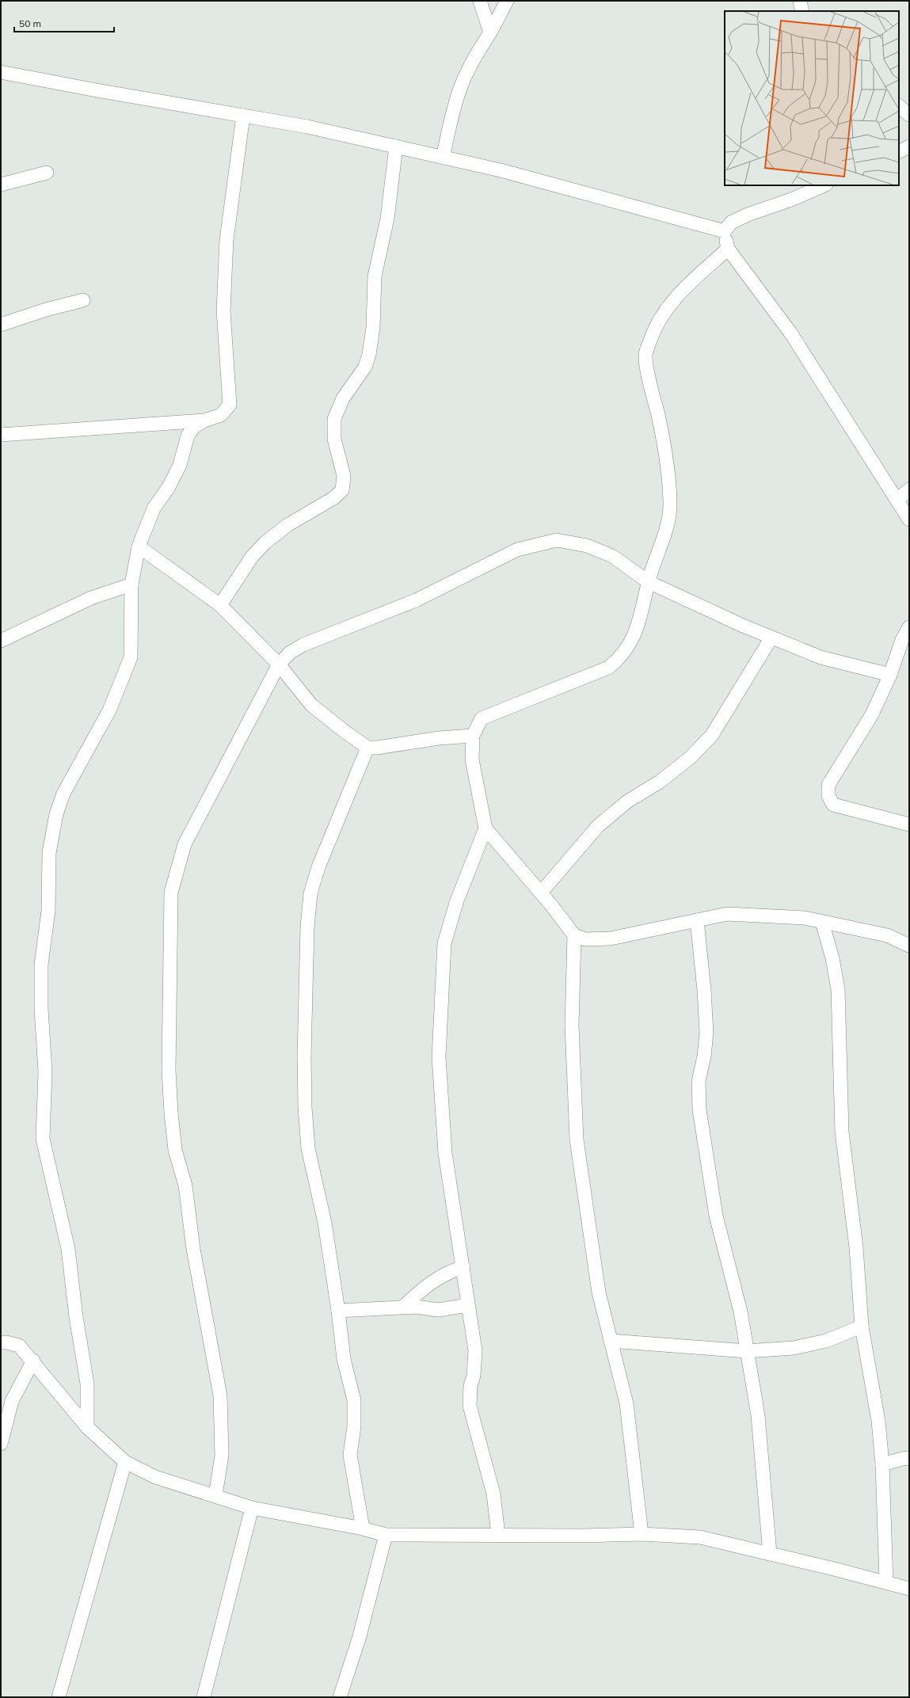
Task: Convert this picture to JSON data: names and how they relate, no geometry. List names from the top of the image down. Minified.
{"scale_bar":"50 m"}
